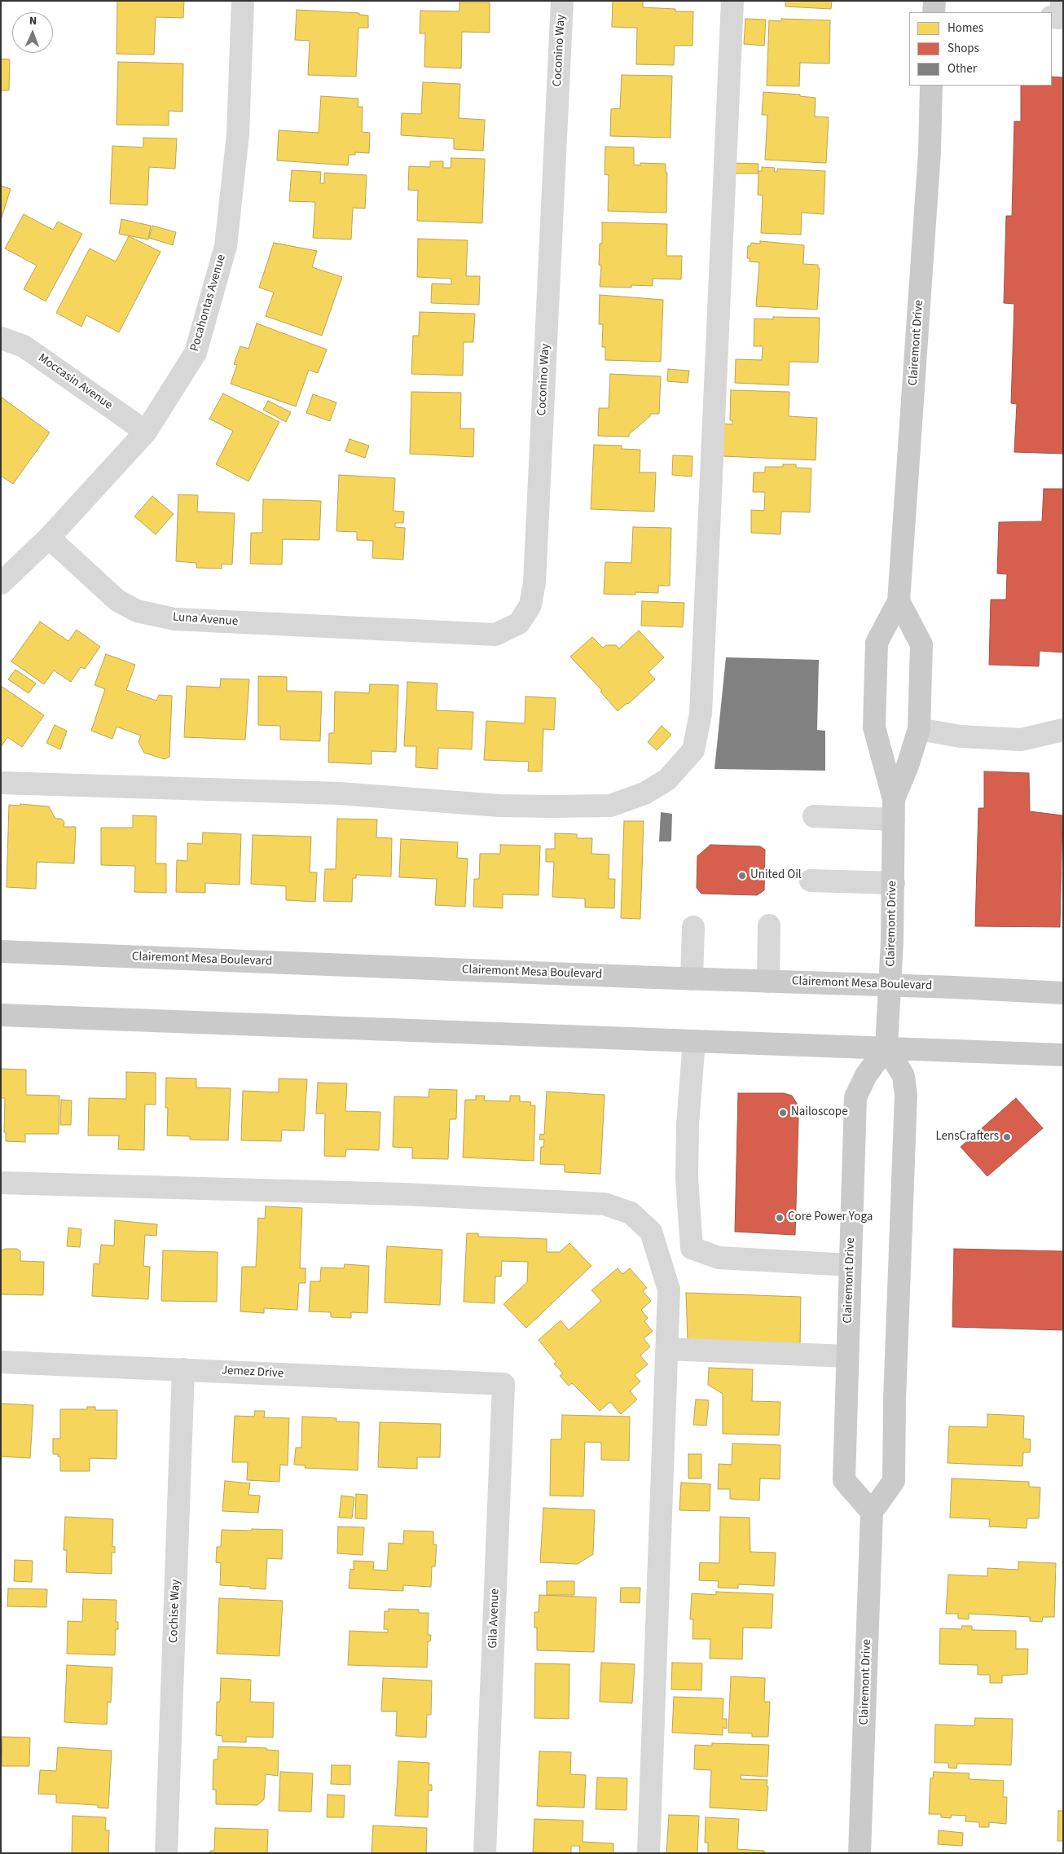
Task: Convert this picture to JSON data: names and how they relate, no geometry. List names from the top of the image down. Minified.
{"streets":{"main road":["Clairemont Drive","Clairemont Mesa Boulevard"],"street":["Coconino Way","Pocahontas Avenue","Moccasin Avenue","Luna Avenue","Jemez Drive","Cochise Way","Gila Avenue"]},"crossings":[["Coconino Way","Luna Avenue"],["Pocahontas Avenue","Moccasin Avenue"],["Pocahontas Avenue","Luna Avenue"],["Clairemont Drive","Clairemont Mesa Boulevard"],["Jemez Drive","Cochise Way"],["Jemez Drive","Gila Avenue"]],"places":["United Oil","Nailoscope","LensCrafters","Core Power Yoga"],"legend":["Homes","Shops","Other"],"north":"top"}
